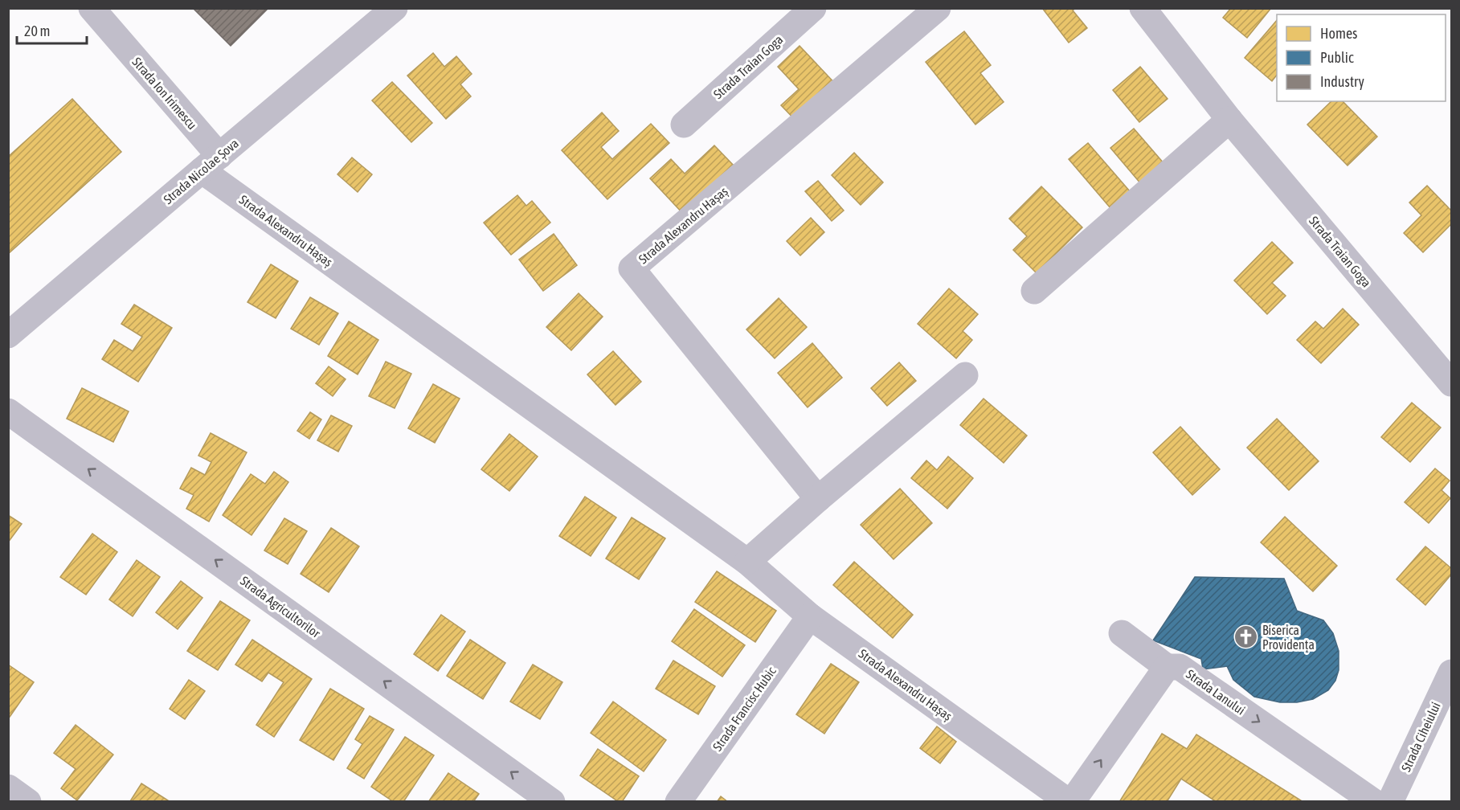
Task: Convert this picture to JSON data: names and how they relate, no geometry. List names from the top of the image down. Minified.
{"streets":{"street":["Strada Traian Goga","Strada Ion Irimescu","Strada Nicolae Șova","Strada Alexandru Hașaș","Strada Agricultorilor","Strada Lanului","Strada Francisc Hubic","Strada Ciheiului"]},"crossings":[["Strada Ion Irimescu","Strada Nicolae Șova"],["Strada Ion Irimescu","Strada Alexandru Hașaș"],["Strada Nicolae Șova","Strada Alexandru Hașaș"],["Strada Alexandru Hașaș","Strada Francisc Hubic"]],"one_way":["Strada Agricultorilor","Strada Lanului"],"places":{"church":["Biserica Providența"]},"legend":["Homes","Public","Industry"],"scale_bar":"20 m"}
